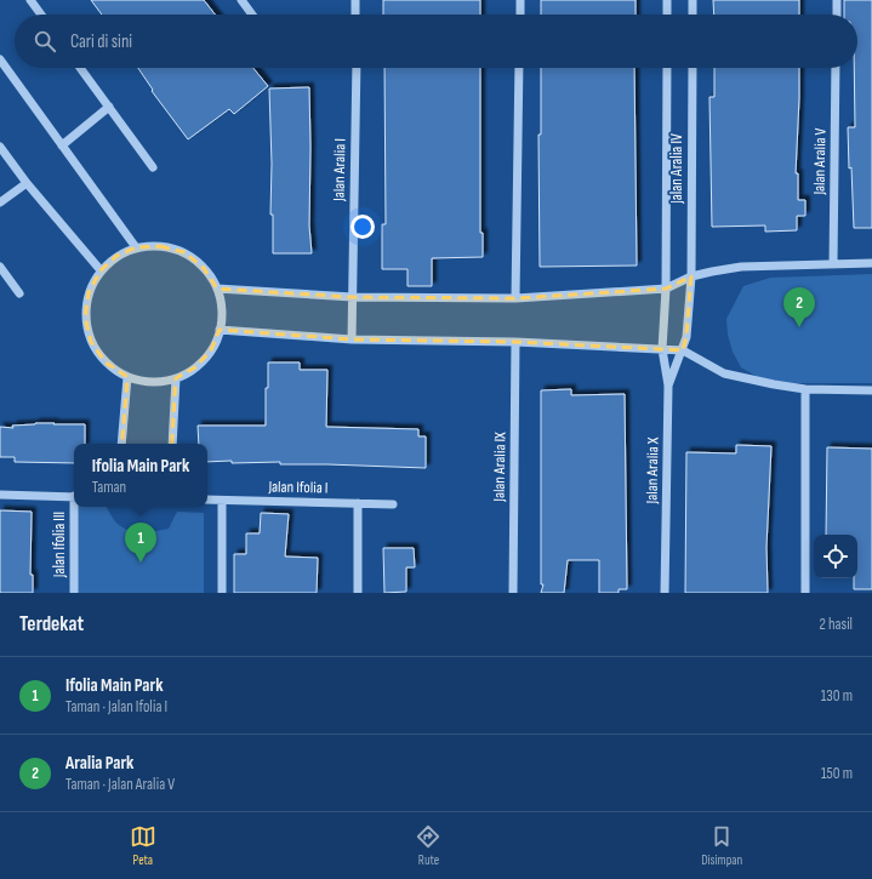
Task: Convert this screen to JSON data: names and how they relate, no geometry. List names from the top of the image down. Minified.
{"streets":{"street":["Jalan Aralia V","Jalan Aralia IV","Jalan Aralia I","Jalan Aralia IX","Jalan Aralia X","Jalan Ifolia I","Jalan Ifolia III"]},"crossings":[["Jalan Aralia IV","Jalan Aralia X"]],"page":{"search":"Cari di sini","pins":["2","1"],"popup":["Ifolia Main Park","Taman"],"heading":["Terdekat","2 hasil"],"list":[{"mark":"1","name":"Ifolia Main Park","note":"Taman · Jalan Ifolia I","value":"130 m"},{"mark":"2","name":"Aralia Park","note":"Taman · Jalan Aralia V","value":"150 m"}],"nav":["Peta","Rute","Disimpan"]}}
